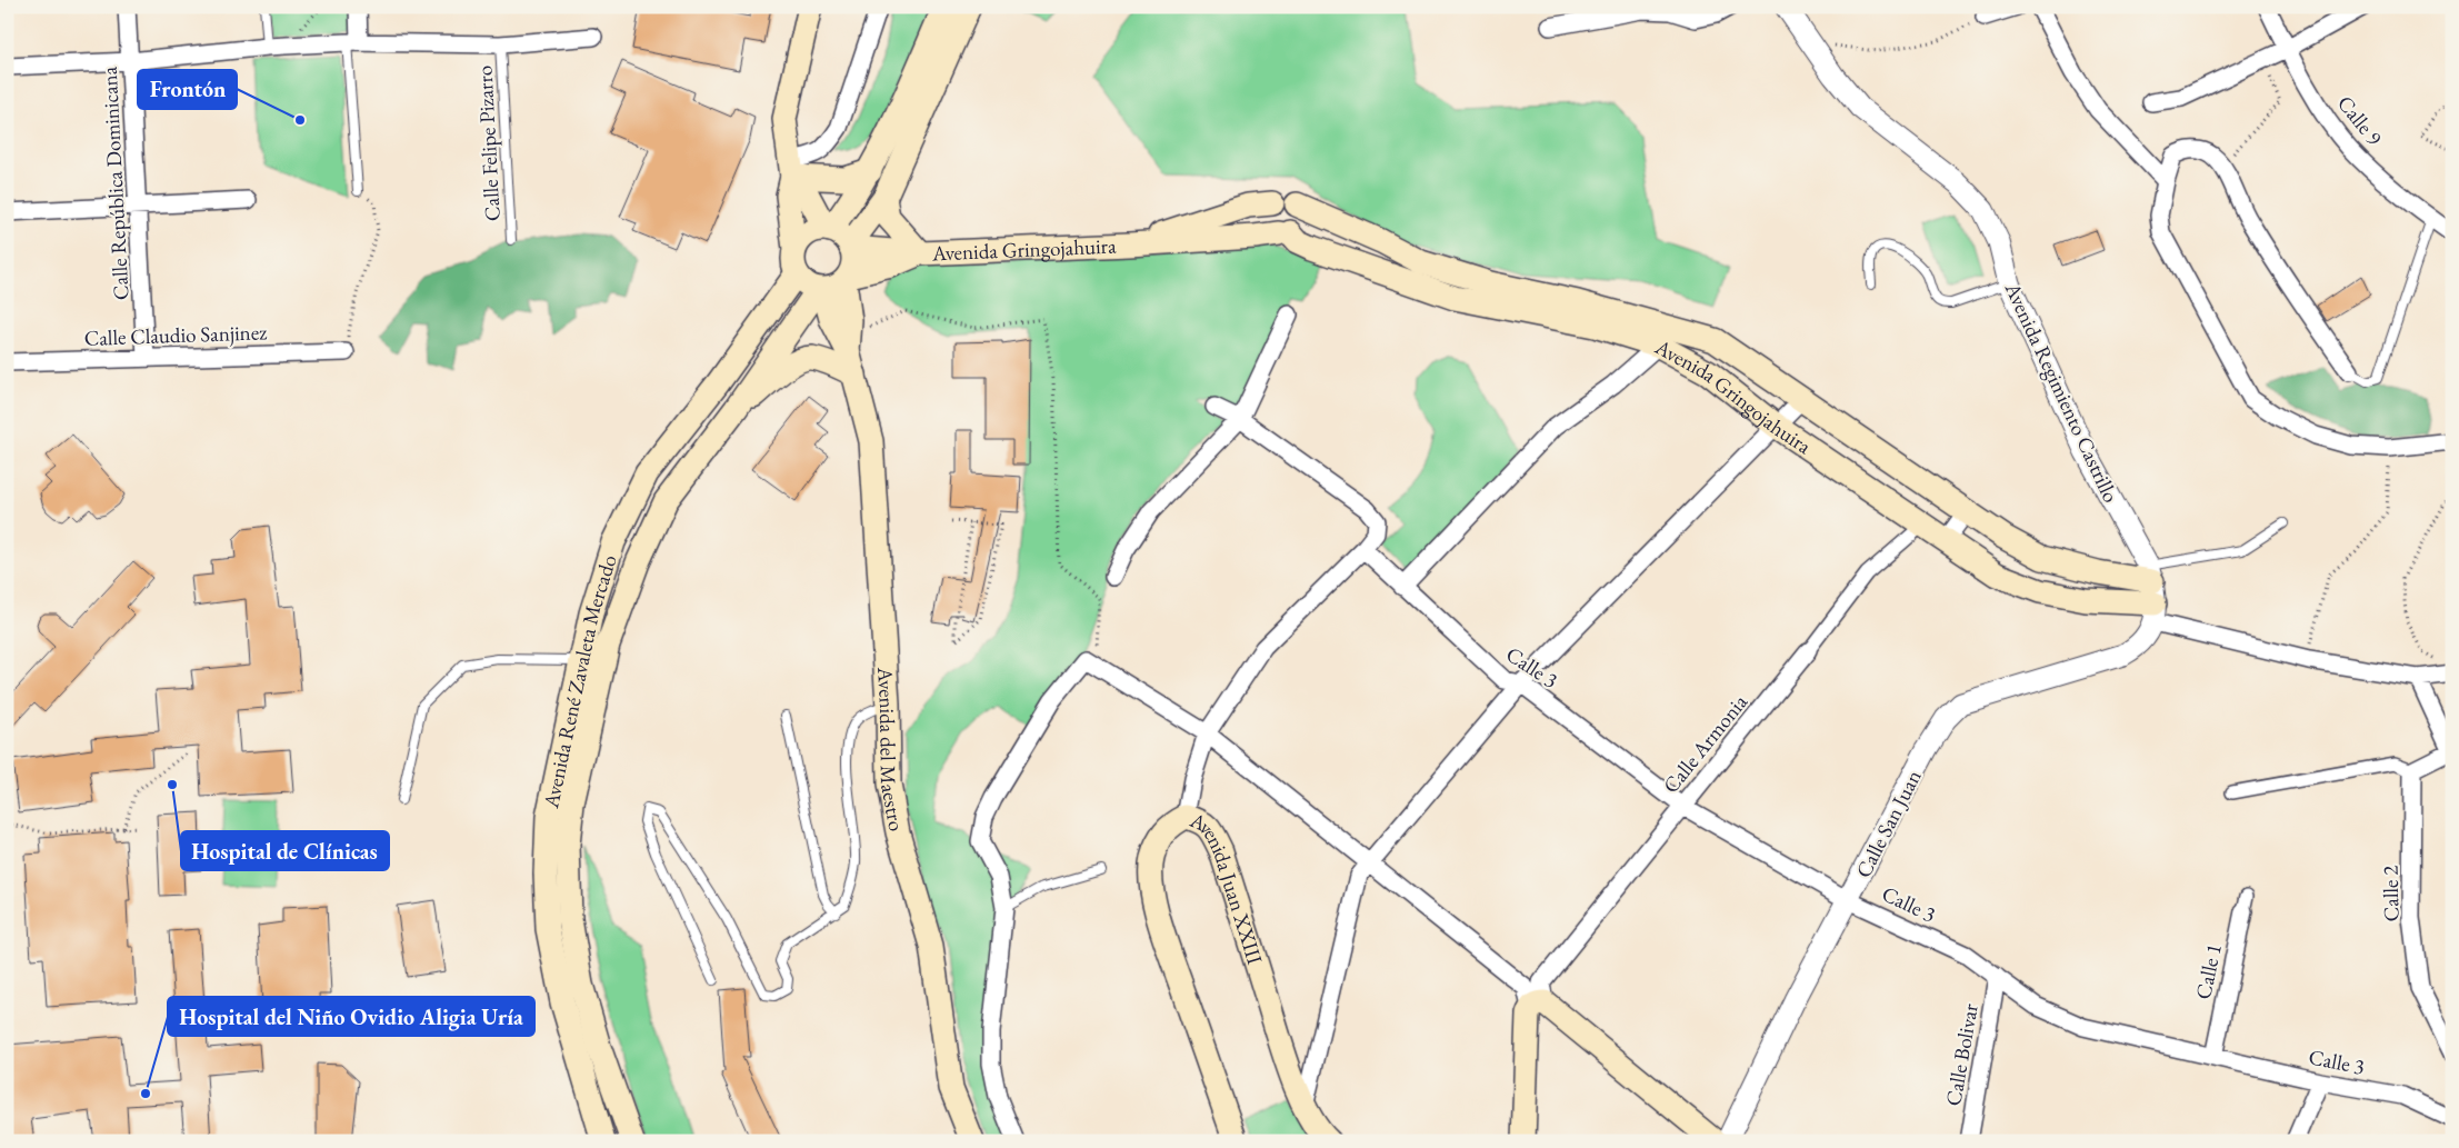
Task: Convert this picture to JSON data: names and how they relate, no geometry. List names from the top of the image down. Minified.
{"streets":{"main road":["Avenida Gringojahuira","Avenida René Zavaleta Mercado","Avenida del Maestro","Avenida Juan XXIII"],"street":["Calle 9","Calle República Dominicana","Calle Claudio Sanjinez","Avenida Regimiento Castrillo","Calle 3","Calle Armonia","Calle San Juan","Calle 2","Calle 1","Calle Bolivar"],"lane":["Calle Felipe Pizarro"]},"crossings":[["Calle República Dominicana","Calle Claudio Sanjinez"],["Avenida Gringojahuira","Avenida Regimiento Castrillo"],["Avenida Gringojahuira","Avenida René Zavaleta Mercado"],["Avenida Gringojahuira","Calle Armonia"],["Avenida Gringojahuira","Avenida del Maestro"],["Avenida Gringojahuira","Calle San Juan"],["Avenida Regimiento Castrillo","Calle San Juan"],["Calle 3","Calle Armonia"],["Calle 3","Calle San Juan"],["Calle 3","Calle 1"],["Calle 3","Calle Bolivar"],["Avenida René Zavaleta Mercado","Avenida del Maestro"]],"places":["Frontón","Hospital de Clínicas","Hospital del Niño Ovidio Aligia Uría"]}
